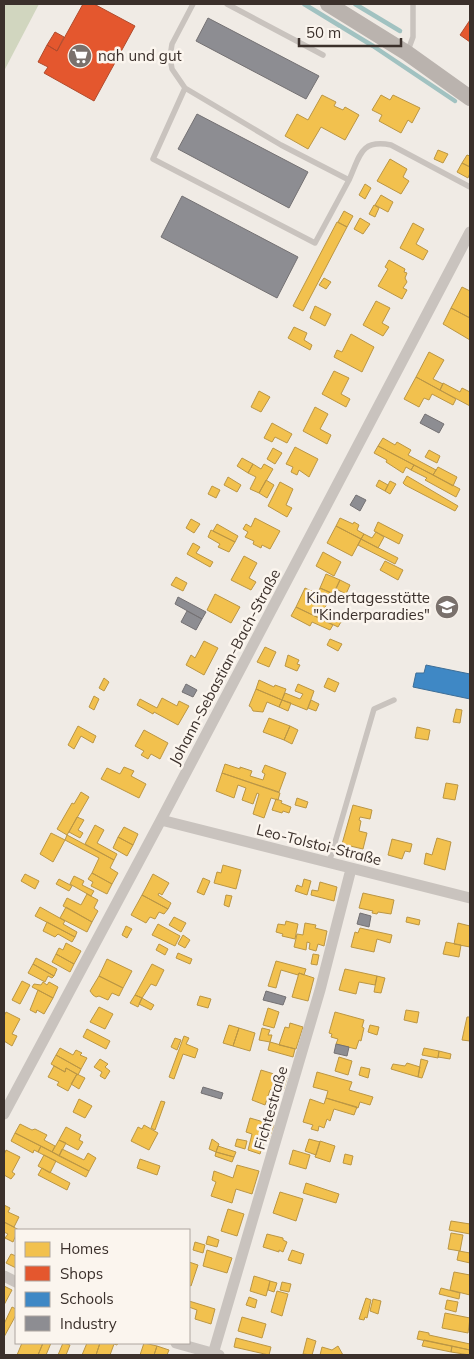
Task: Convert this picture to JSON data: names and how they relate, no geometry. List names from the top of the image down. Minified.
{"streets":{"street":["Johann-Sebastian-Bach-Straße","Leo-Tolstoi-Straße","Fichtestraße"]},"crossings":[["Johann-Sebastian-Bach-Straße","Leo-Tolstoi-Straße"],["Leo-Tolstoi-Straße","Fichtestraße"]],"places":{"supermarket":["nah und gut"],"school or university":["Kindertagesstätte \"Kinderparadies\""]},"legend":["Homes","Shops","Schools","Industry"],"scale_bar":"50 m"}
